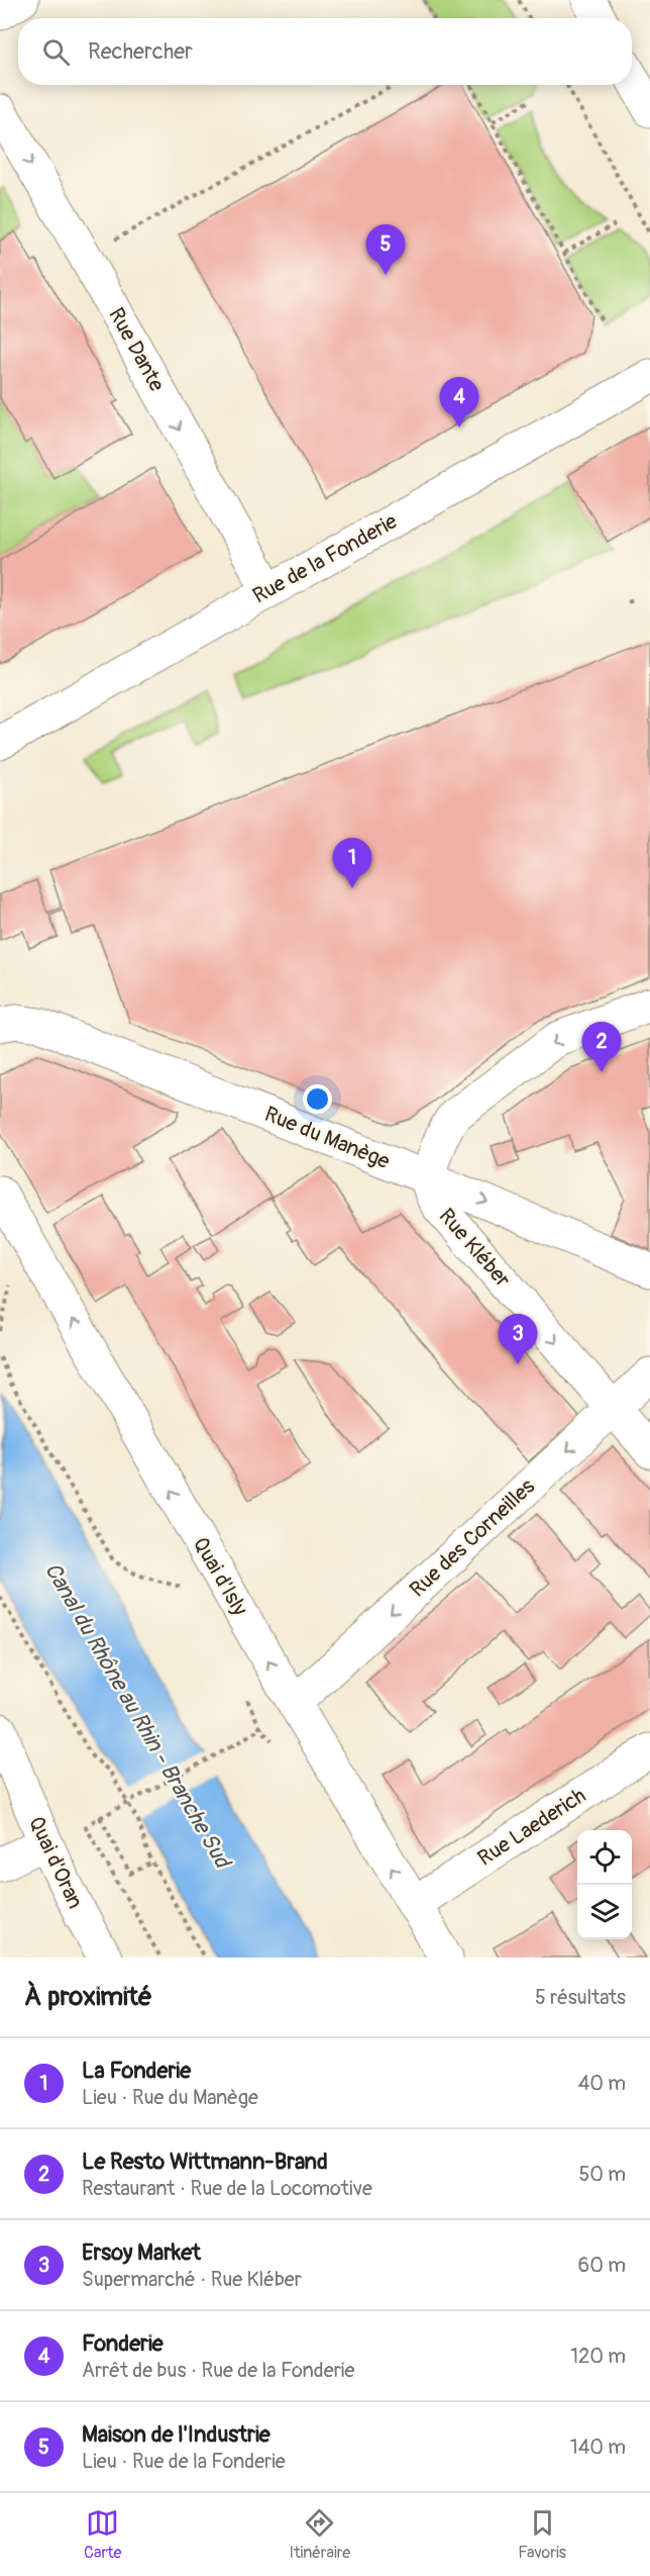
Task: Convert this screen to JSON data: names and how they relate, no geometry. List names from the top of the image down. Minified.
{"streets":{"street":["Rue Dante","Rue de la Fonderie","Rue du Manège","Rue Kléber","Rue des Corneilles","Quai d'Isly","Rue Laederich","Quai d'Oran"]},"crossings":[["Rue Dante","Rue de la Fonderie"],["Rue du Manège","Rue Kléber"],["Rue Kléber","Rue des Corneilles"],["Rue des Corneilles","Quai d'Isly"],["Quai d'Isly","Rue Laederich"]],"one_way":["Rue Dante","Rue Kléber","Rue des Corneilles","Quai d'Isly"],"water":["Canal du Rhône au Rhin - Branche Sud"],"page":{"search":"Rechercher","pins":["5","4","1","2","3"],"heading":["À proximité","5 résultats"],"list":[{"mark":"1","name":"La Fonderie","note":"Lieu · Rue du Manège","value":"40 m"},{"mark":"2","name":"Le Resto Wittmann-Brand","note":"Restaurant · Rue de la Locomotive","value":"50 m"},{"mark":"3","name":"Ersoy Market","note":"Supermarché · Rue Kléber","value":"60 m"},{"mark":"4","name":"Fonderie","note":"Arrêt de bus · Rue de la Fonderie","value":"120 m"},{"mark":"5","name":"Maison de l'Industrie","note":"Lieu · Rue de la Fonderie","value":"140 m"}],"nav":["Carte","Itinéraire","Favoris"]}}
